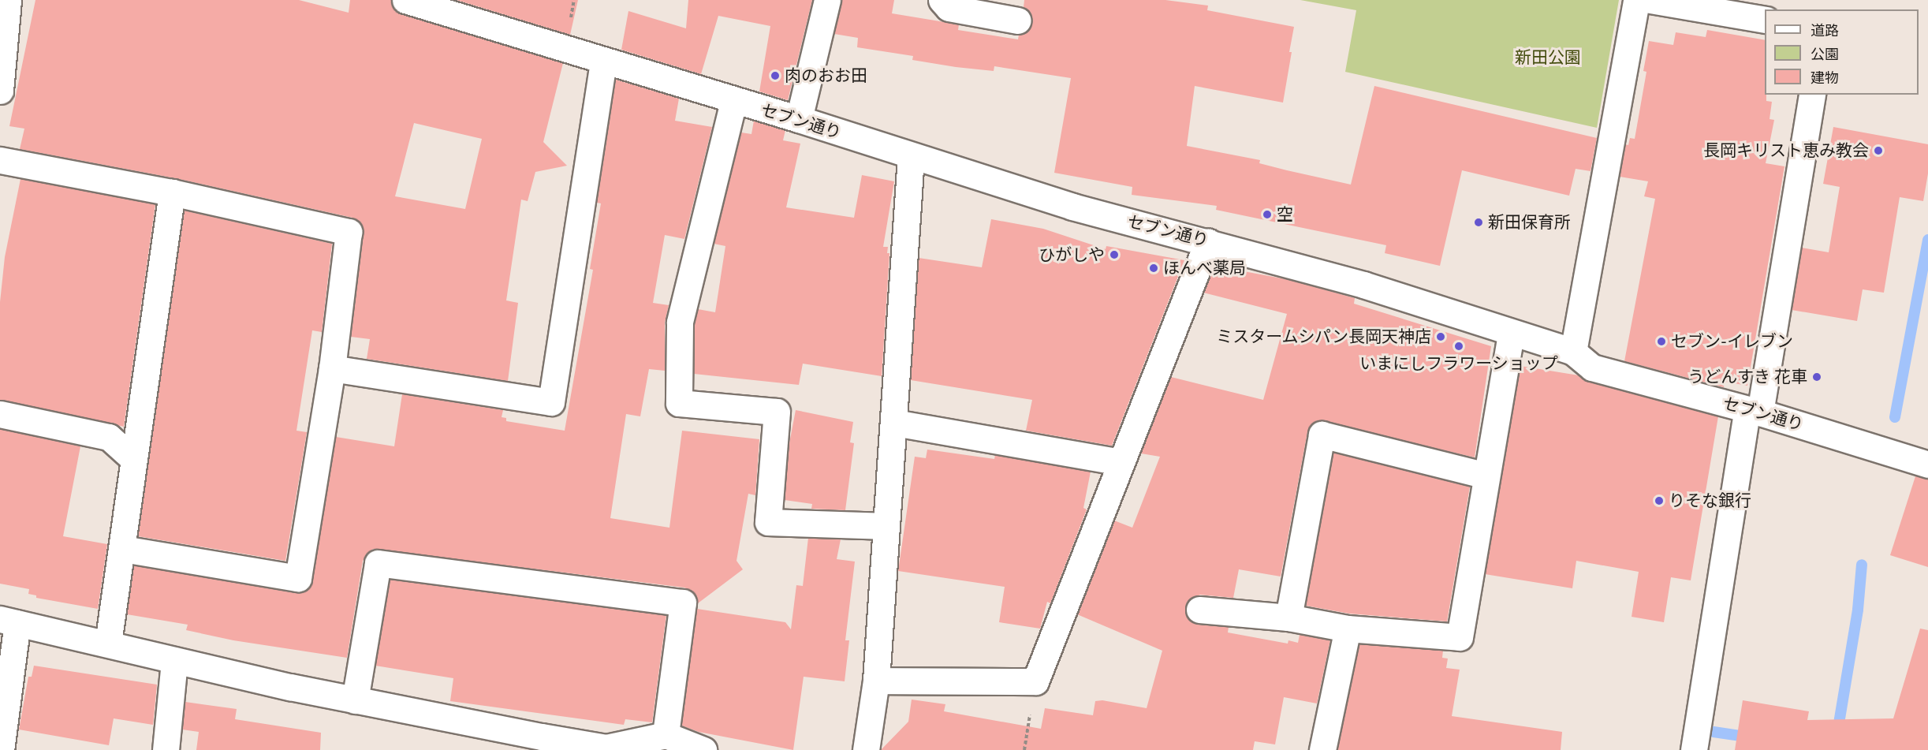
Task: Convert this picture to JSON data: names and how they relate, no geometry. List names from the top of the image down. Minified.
{"streets":{"street":["セブン通り"]},"parks":["新田公園"],"places":["肉のおお田","長岡キリスト恵み教会","空","新田保育所","ひがしや","ほんべ薬局","ミスタームシパン長岡天神店","セブン-イレブン","いまにしフラワーショップ","うどんすき 花車","りそな銀行"],"legend":["道路","公園","建物"]}
